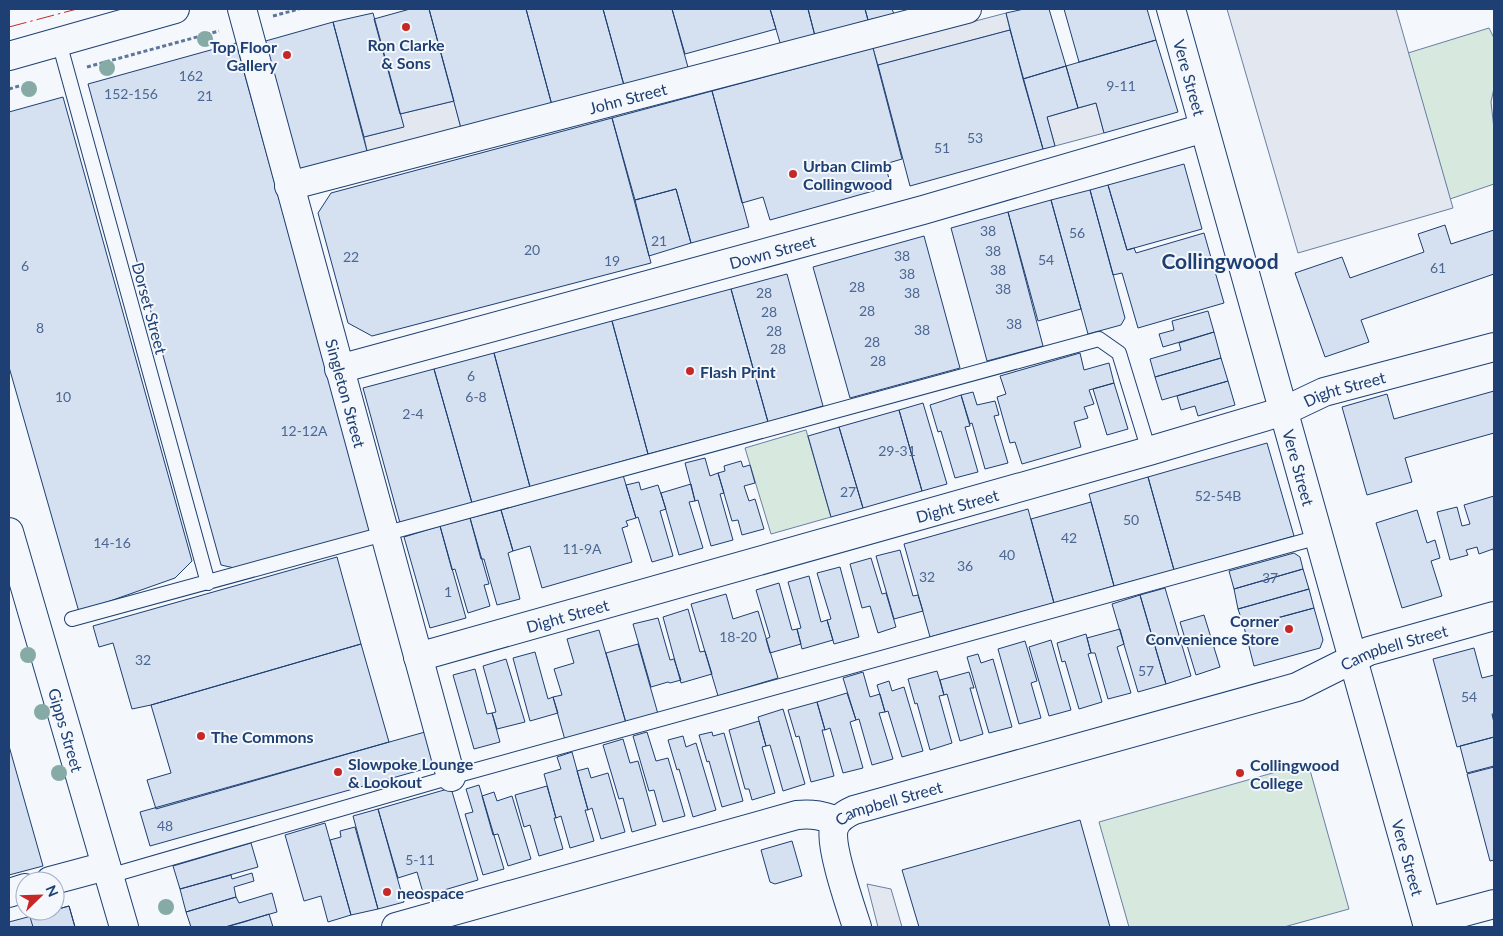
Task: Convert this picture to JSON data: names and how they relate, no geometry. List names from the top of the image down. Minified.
{"streets":{"street":["Vere Street","John Street","Down Street","Dight Street","Singleton Street","Campbell Street","Gipps Street"],"lane":["Dorset Street"]},"crossings":[["Vere Street","Down Street"],["Vere Street","Dight Street"],["Vere Street","Campbell Street"],["John Street","Singleton Street"],["Down Street","Singleton Street"],["Dight Street","Singleton Street"]],"districts":["Collingwood"],"places":["Ron Clarke & Sons","Top Floor Gallery","Urban Climb Collingwood","Flash Print","Corner Convenience Store","The Commons","Slowpoke Lounge & Lookout","Collingwood College","neospace"],"house_numbers":["162","9-11","152-156","21","53","51","38","56","21","20","38","38","22","54","19","6","61","38","38","28","38","28","38","28","28","38","8","38","28","28","28","28","6","10","6-8","2-4","12-12A","29-31","27","52-54B","50","42","14-16","11-9A","40","36","32","37","1","18-20","32","57","54","48","5-11"],"north":"top right"}
